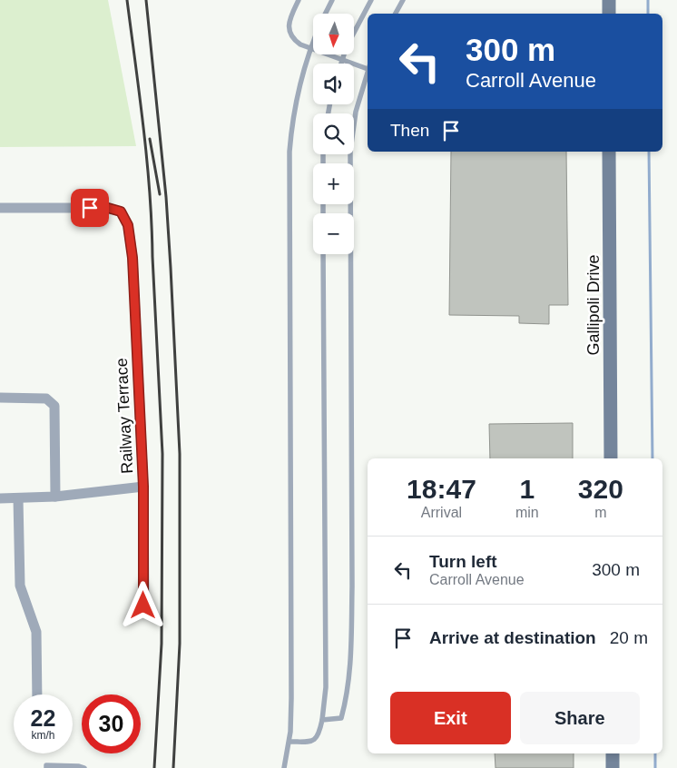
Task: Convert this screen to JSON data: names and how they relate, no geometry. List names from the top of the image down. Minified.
{"streets":{"street":["Gallipoli Drive","Railway Terrace"]},"north":"bottom","page":{"map_buttons":["+","−"],"turn":["300 m","Carroll Avenue"],"then":"Then","eta":["18:47","Arrival","1","min","320","m"],"list":[{"name":"Turn left","note":"Carroll Avenue","value":"300 m"},{"name":"Arrive at destination","value":"20 m"}],"buttons":["Exit","Share"],"speed":"22 km/h","limit":"30"}}
